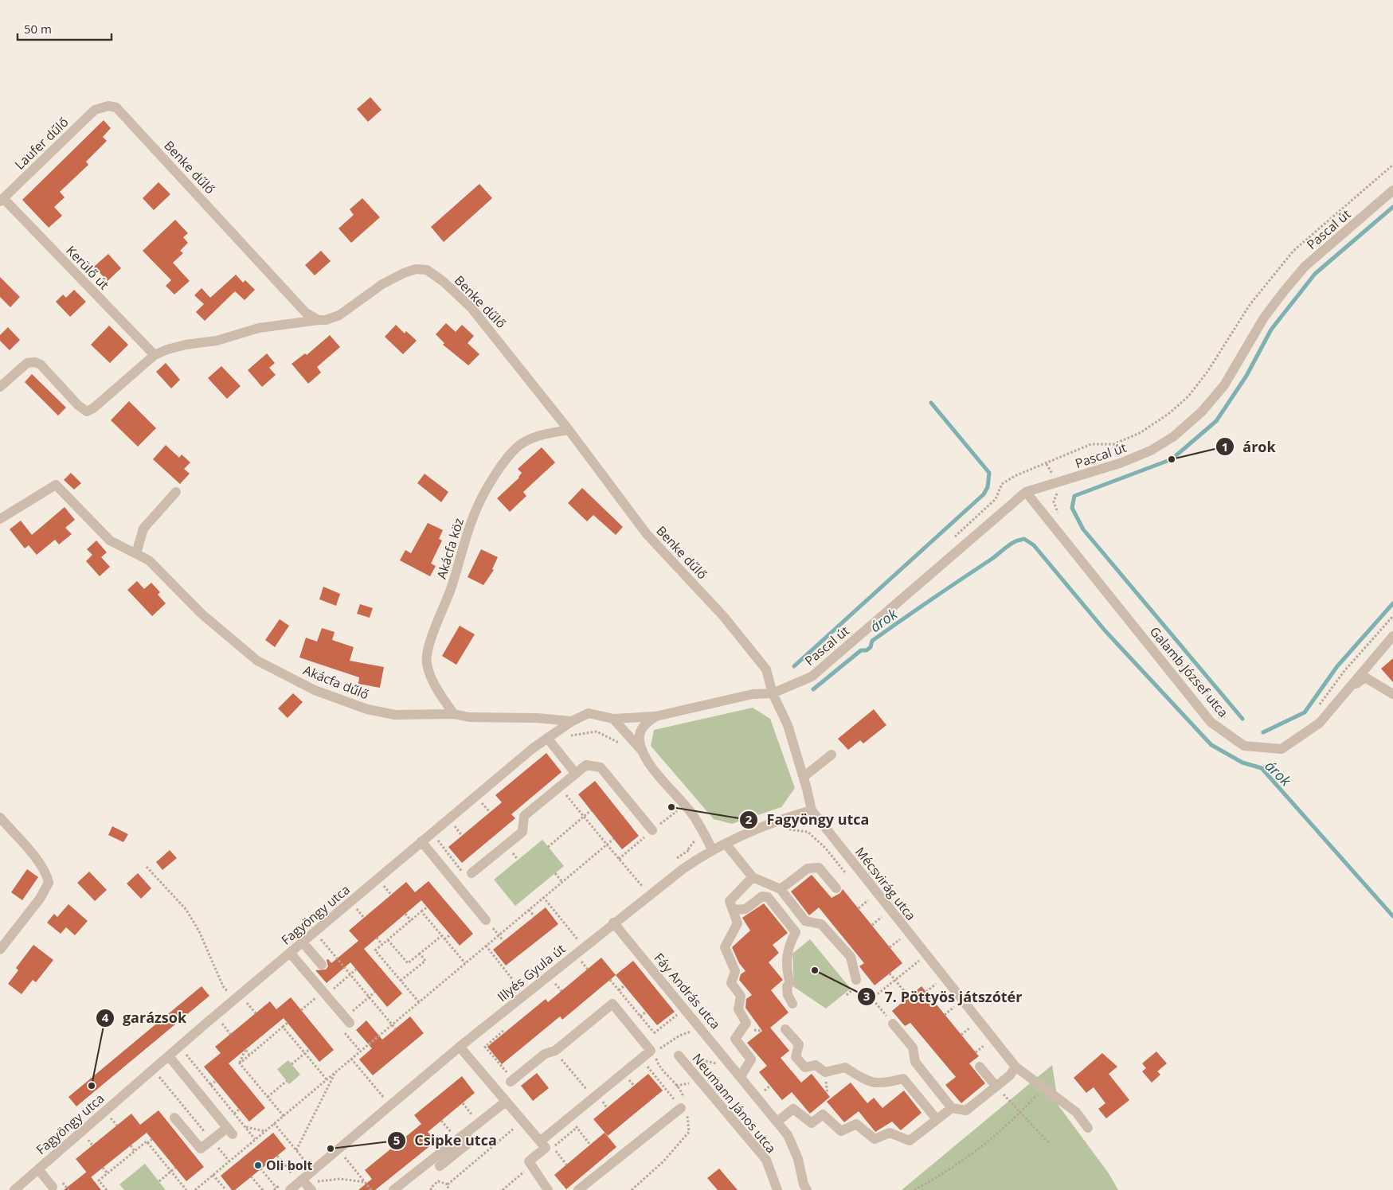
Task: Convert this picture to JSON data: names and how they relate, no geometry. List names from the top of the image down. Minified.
{"streets":{"street":["Laufer dűlő","Benke dűlő","Pascal út","Kerülő út","Akácfa köz","Galamb József utca","Akácfa dűlő","Mécsvirág utca","Fagyöngy utca","Illyés Gyula út","Fáy András utca","Neumann János utca"]},"crossings":[["Laufer dűlő","Benke dűlő"],["Laufer dűlő","Kerülő út"],["Benke dűlő","Pascal út"],["Benke dűlő","Akácfa köz"],["Benke dűlő","Mécsvirág utca"],["Benke dűlő","Fagyöngy utca"],["Pascal út","Galamb József utca"],["Pascal út","Mécsvirág utca"],["Pascal út","Fagyöngy utca"],["Akácfa köz","Akácfa dűlő"],["Akácfa dűlő","Fagyöngy utca"],["Mécsvirág utca","Fagyöngy utca"],["Mécsvirág utca","Illyés Gyula út"],["Illyés Gyula út","Fáy András utca"]],"water":["árok"],"places":["árok","Fagyöngy utca","7. Pöttyös játszótér","garázsok","Csipke utca","Oli bolt"],"scale_bar":"50 m"}
